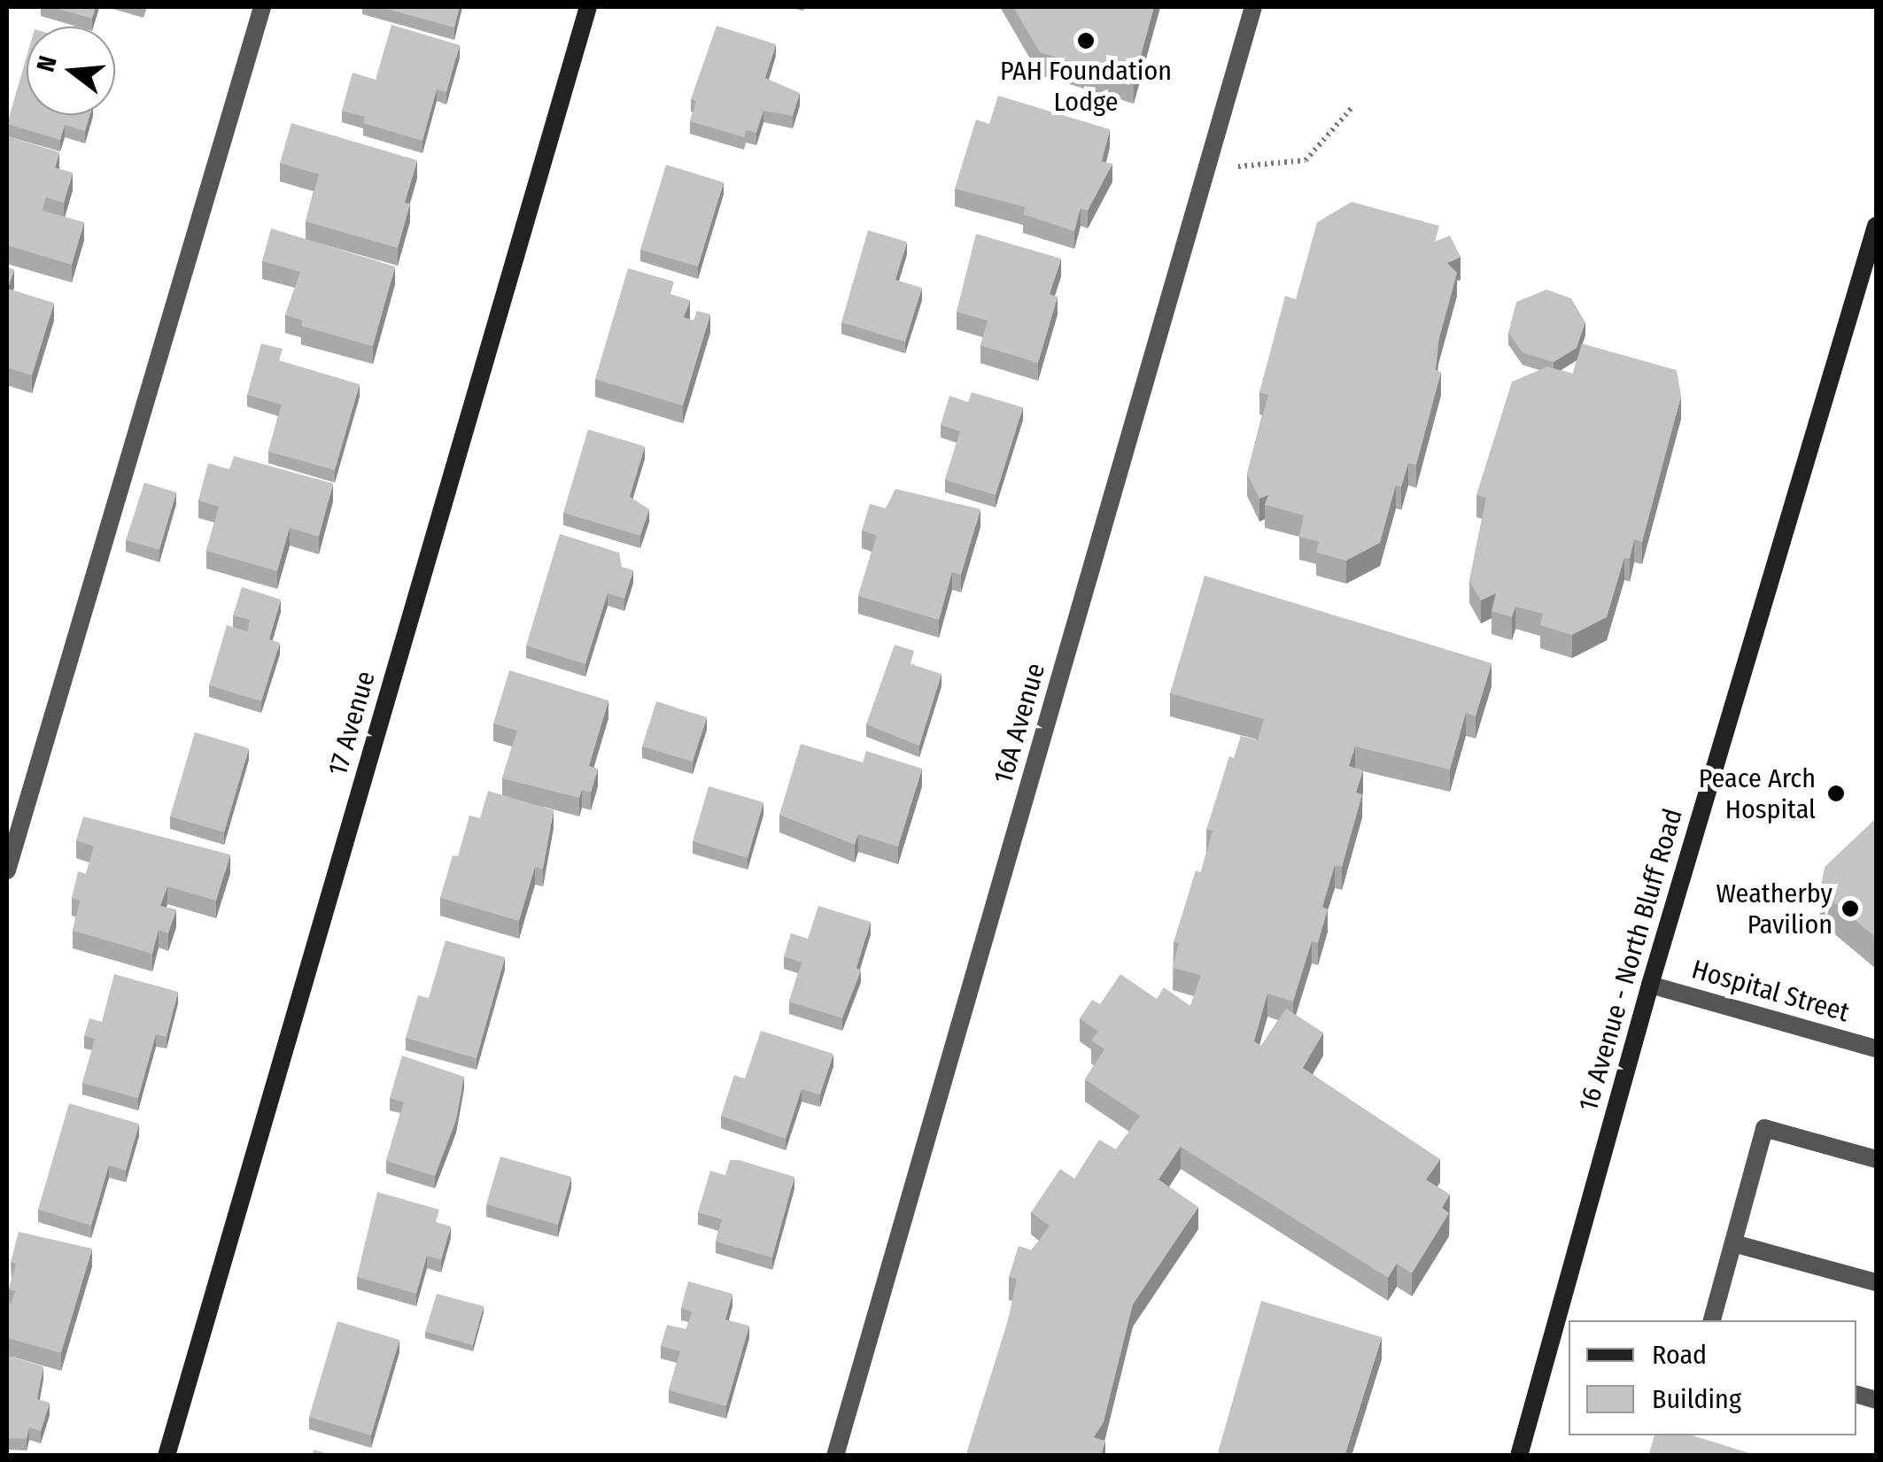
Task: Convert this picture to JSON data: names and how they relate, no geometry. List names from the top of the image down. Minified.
{"streets":{"street":["17 Avenue","16A Avenue","16 Avenue - North Bluff Road","Hospital Street"]},"crossings":[["16 Avenue - North Bluff Road","Hospital Street"]],"places":["PAH Foundation Lodge","Peace Arch Hospital","Weatherby Pavilion"],"legend":["Road","Building"],"north":"left"}
